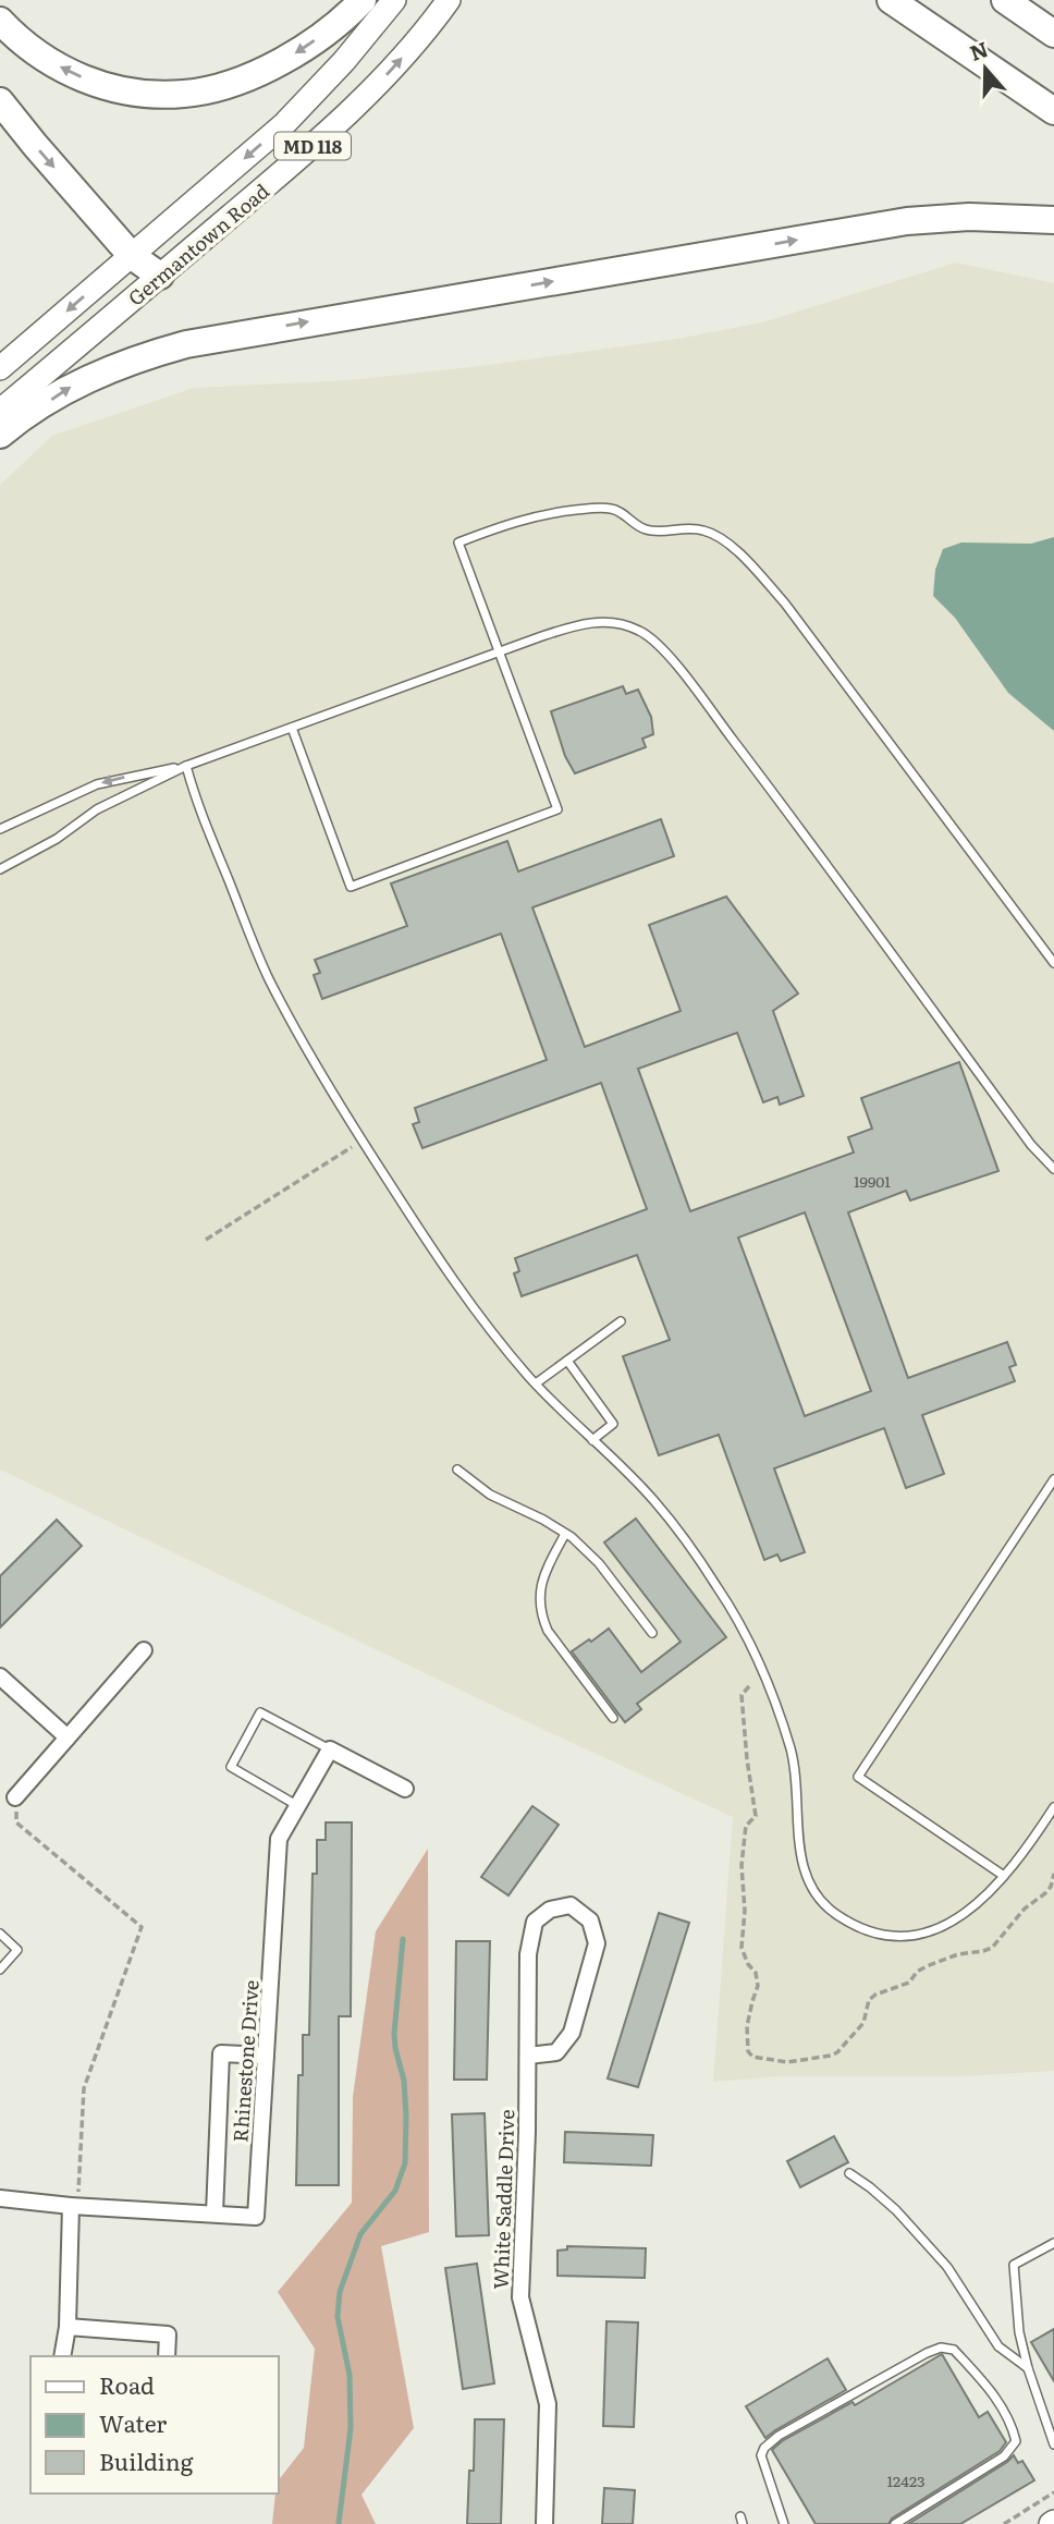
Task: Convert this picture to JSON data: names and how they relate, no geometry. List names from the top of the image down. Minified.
{"streets":{"main road":["MD 118","Germantown Road"],"street":["Rhinestone Drive","White Saddle Drive"]},"house_numbers":["19901","12423"],"legend":["Road","Water","Building"],"north":"top"}
